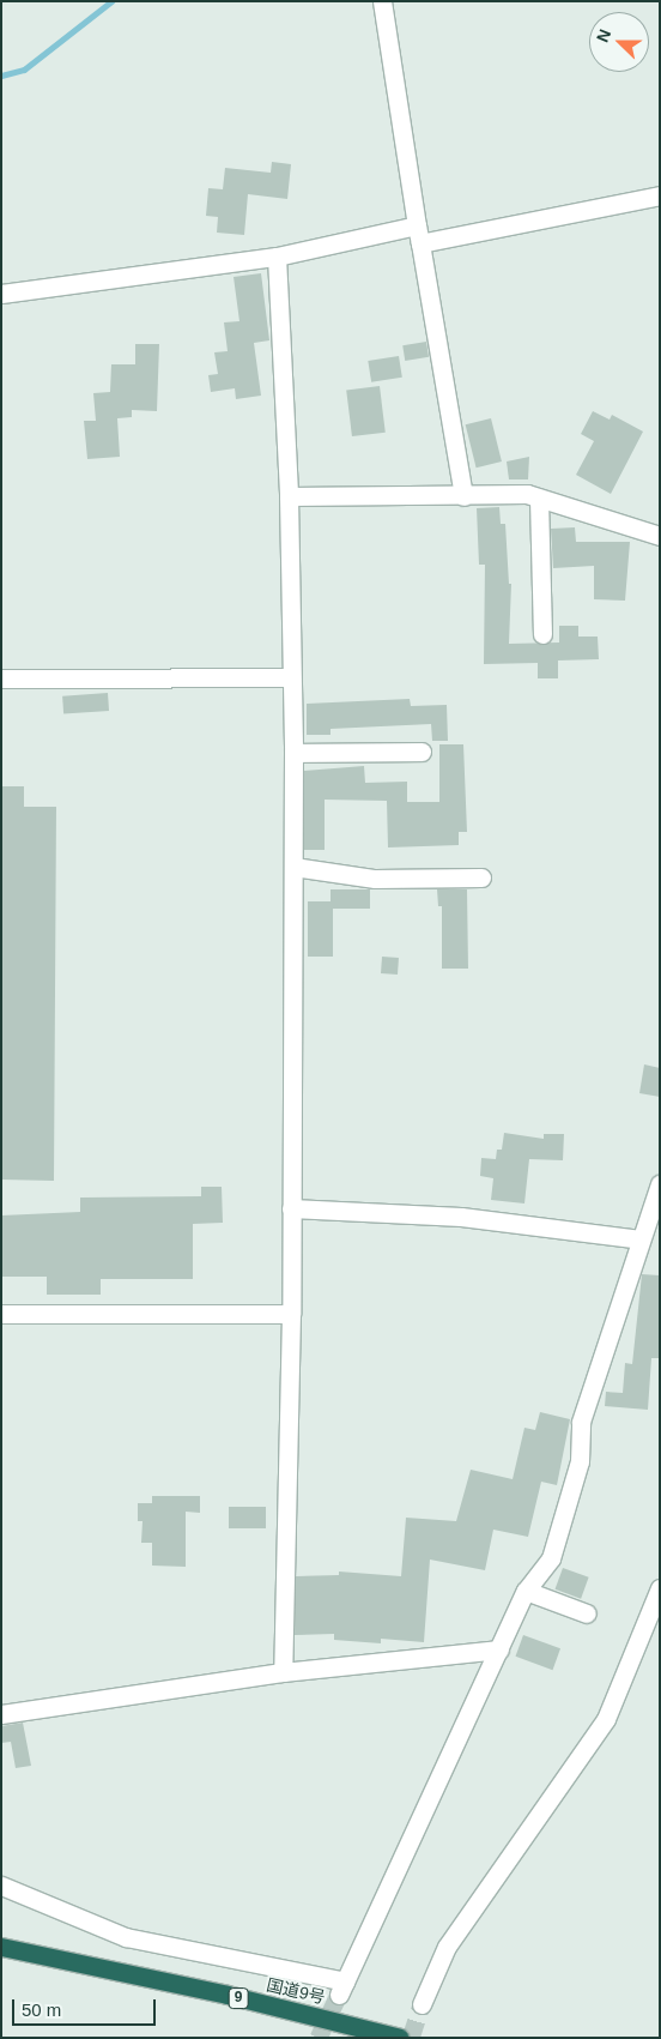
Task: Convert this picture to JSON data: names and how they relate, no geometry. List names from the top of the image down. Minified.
{"streets":{"highway":["国道9号","9"]},"scale_bar":"50 m","north":"left"}
